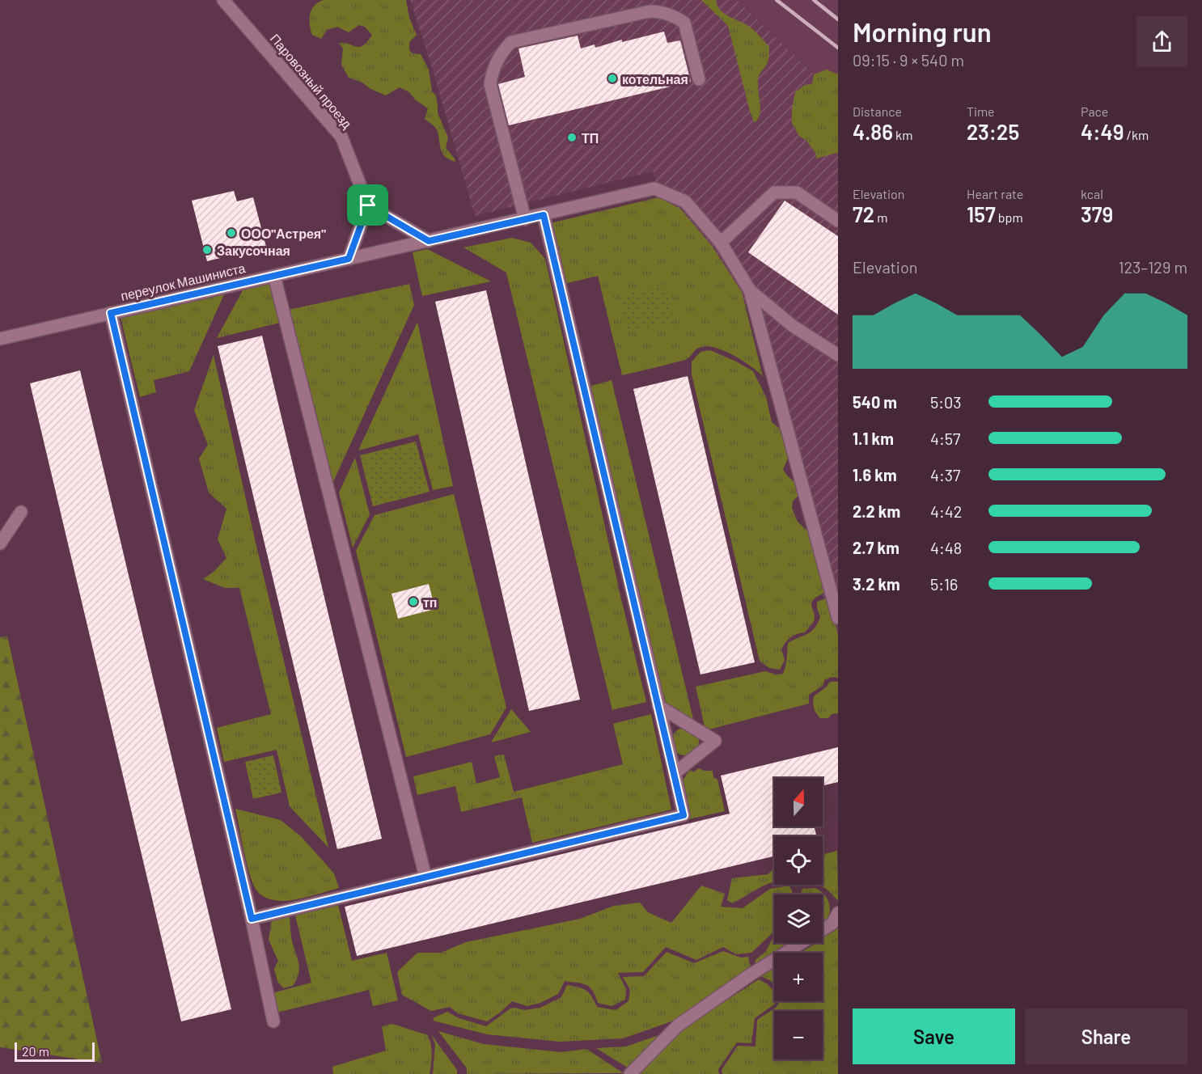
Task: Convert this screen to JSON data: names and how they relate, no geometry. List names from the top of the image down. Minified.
{"streets":{"street":["Паровозный проезд","переулок Машиниста"]},"places":["котельная","ТП","ООО\"Астрея\"","Закусочная","тп"],"scale_bar":"20 m","north":"top","page":{"heading":["Morning run","09:15 · 9 × 540 m"],"stats":[["Distance","4.86 km"],["Time","23:25"],["Pace","4:49 /km"],["Elevation","72 m"],["Heart rate","157 bpm"],["kcal","379"]],"chart":["Elevation","123–129 m"],"list":[{"name":"540 m","note":"5:03"},{"name":"1.1 km","note":"4:57"},{"name":"1.6 km","note":"4:37"},{"name":"2.2 km","note":"4:42"},{"name":"2.7 km","note":"4:48"},{"name":"3.2 km","note":"5:16"}],"map_buttons":["+","−"],"buttons":["Save","Share"],"scale":"20 m"}}
